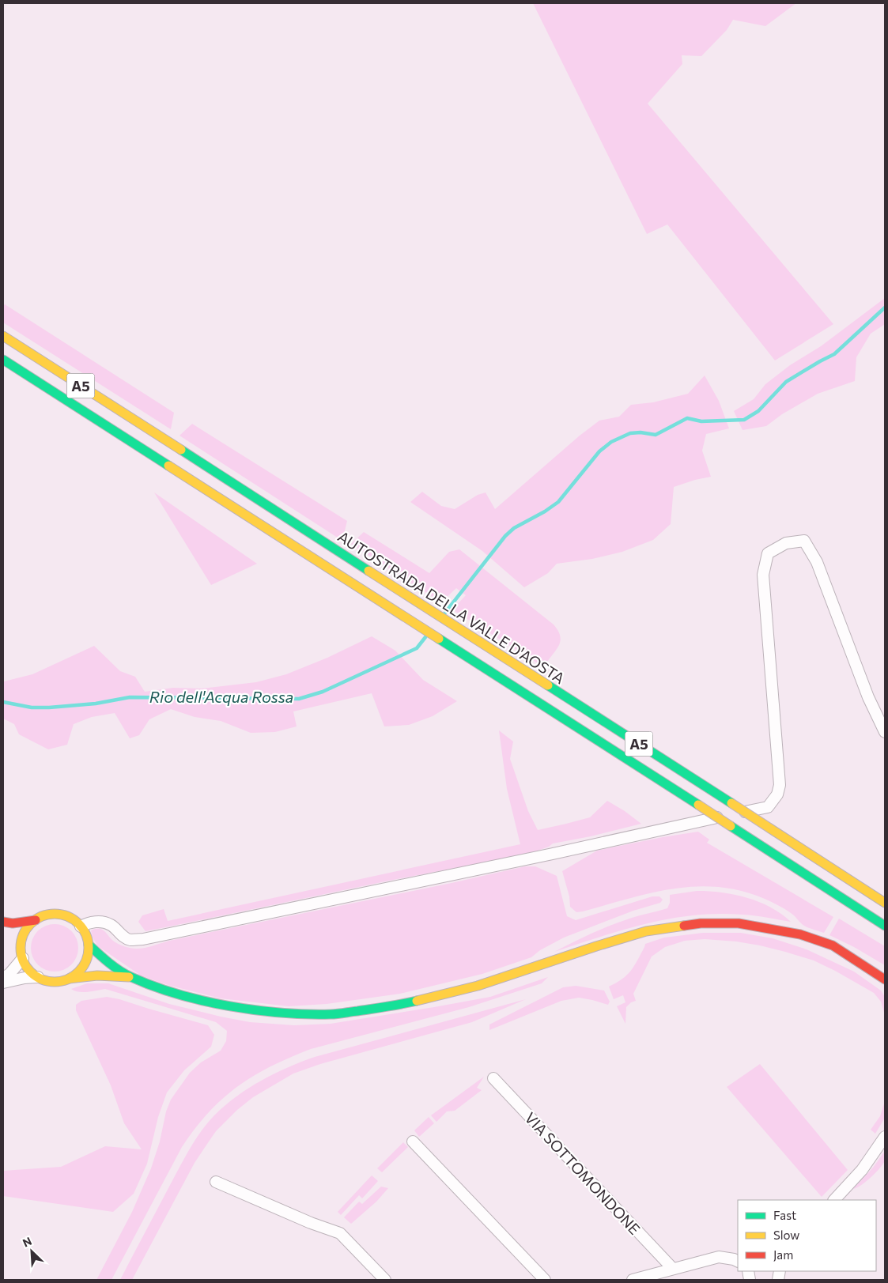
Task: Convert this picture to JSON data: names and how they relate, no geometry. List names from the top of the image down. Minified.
{"streets":{"main road":["A5","AUTOSTRADA DELLA VALLE D'AOSTA"],"street":["VIA SOTTOMONDONE"]},"water":["Rio dell'Acqua Rossa"],"legend":["Fast","Slow","Jam"],"north":"top left"}
